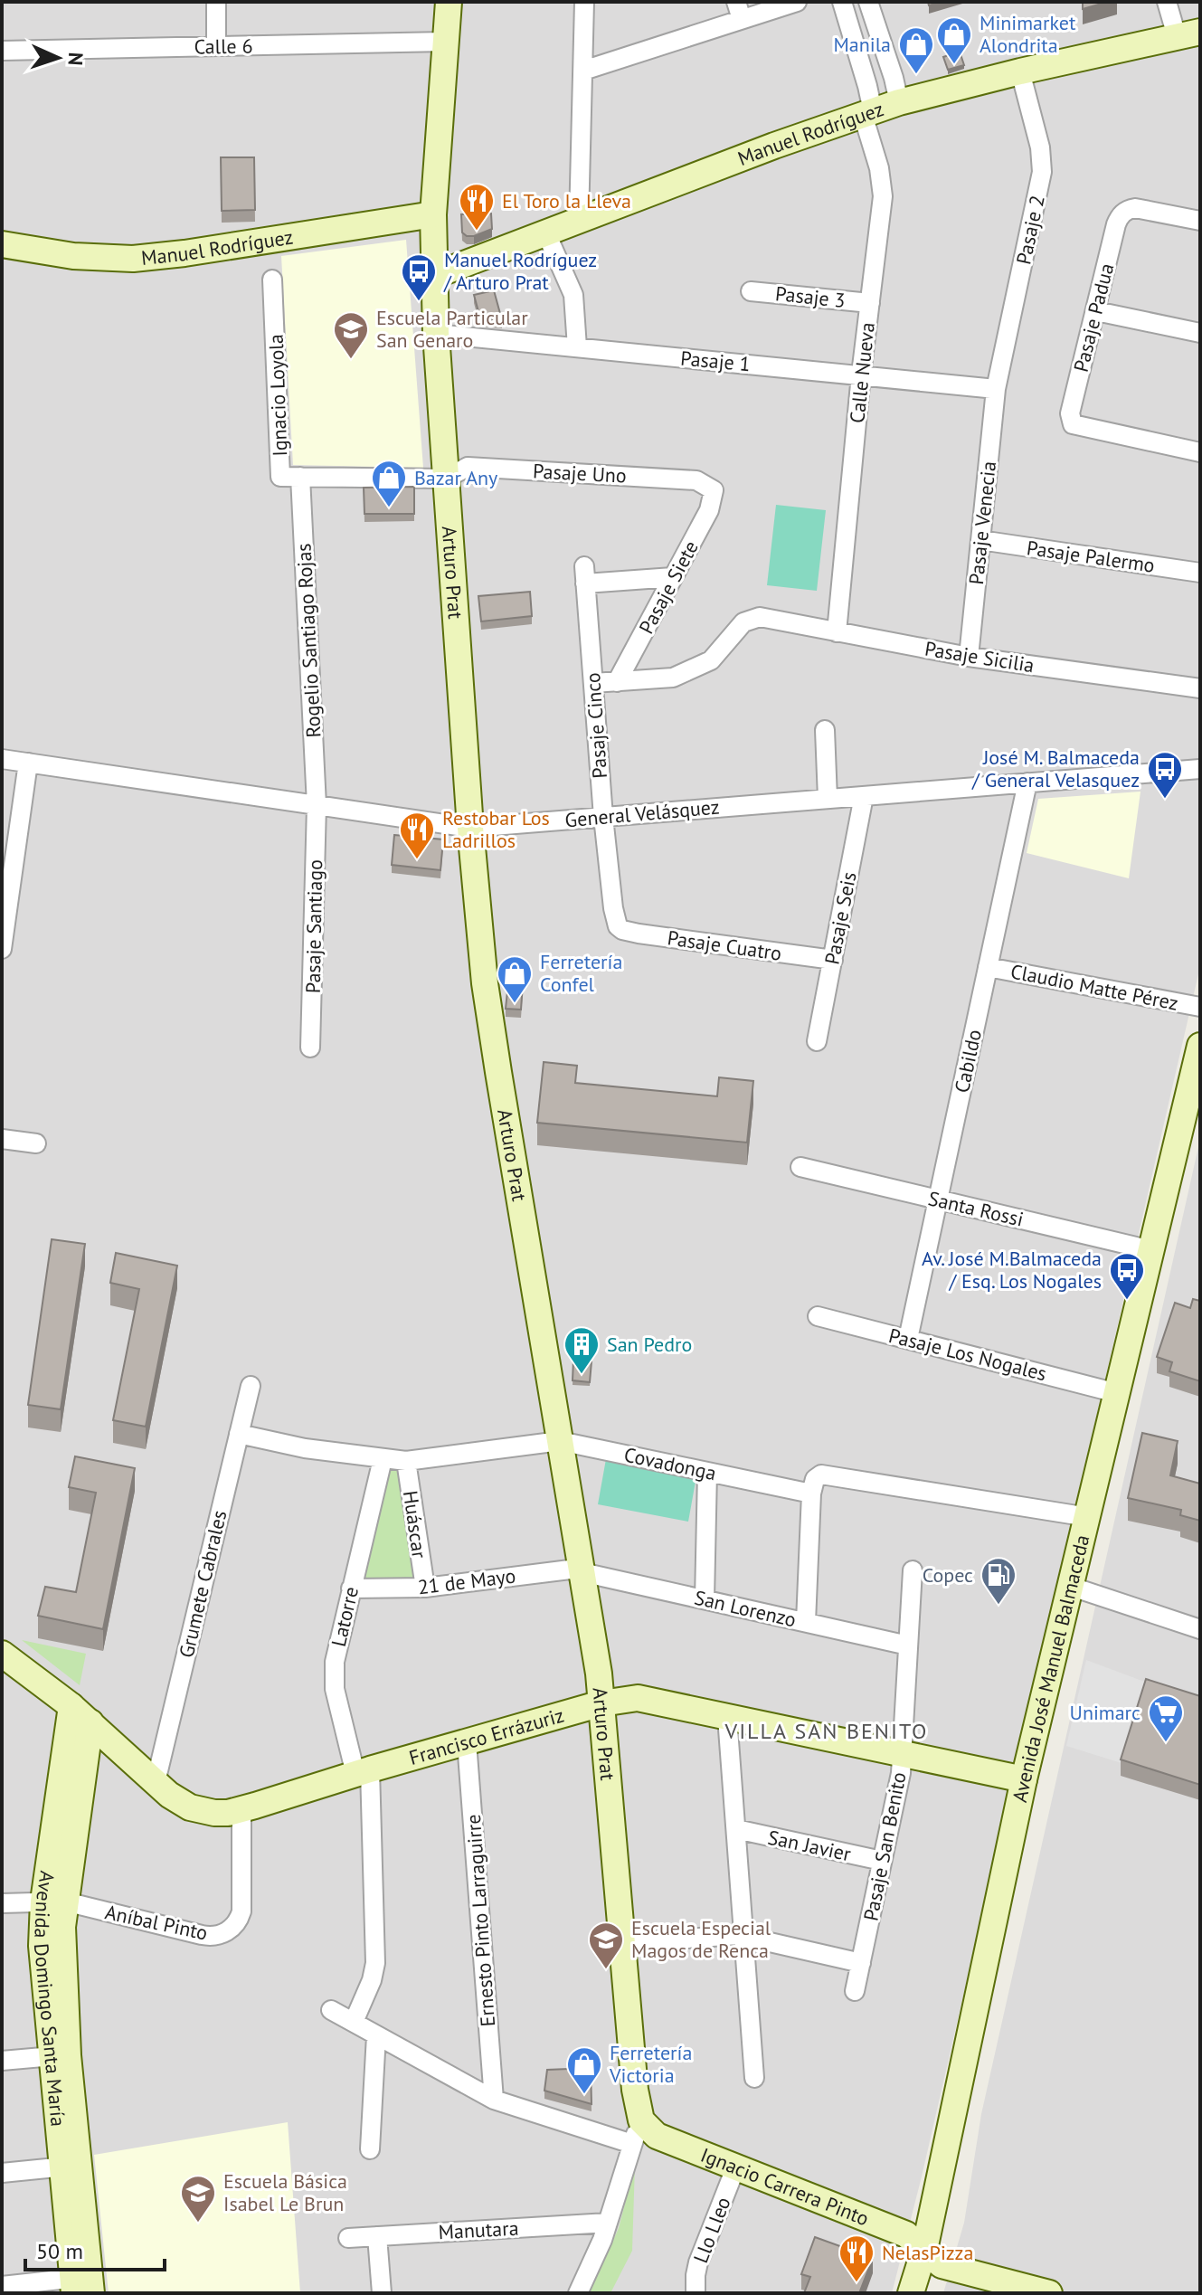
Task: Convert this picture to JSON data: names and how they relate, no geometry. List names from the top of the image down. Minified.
{"streets":{"street":["Calle 6","Manuel Rodríguez","Pasaje 2","Pasaje 3","Pasaje Padua","Pasaje 1","Calle Nueva","Ignacio Loyola","Pasaje Uno","Pasaje Venecia","Pasaje Palermo","Arturo Prat","Pasaje Siete","Rogelio Santiago Rojas","Pasaje Sicilia","Pasaje Cinco","General Velásquez","Pasaje Seis","Pasaje Santiago","Pasaje Cuatro","Claudio Matte Pérez","Cabildo","Santa Rossi","Pasaje Los Nogales","Covadonga","Huáscar","21 de Mayo","Grumete Cabrales","San Lorenzo","Latorre","Avenida José Manuel Balmaceda","Francisco Errázuriz","San Javier","Pasaje San Benito","Ernesto Pinto Larraguirre","Aníbal Pinto","Avenida Domingo Santa María","Ignacio Carrera Pinto","Manutara","Llo Lleo"]},"crossings":[["Calle 6","Arturo Prat"],["Manuel Rodríguez","Pasaje 2"],["Manuel Rodríguez","Calle Nueva"],["Manuel Rodríguez","Arturo Prat"],["Pasaje 2","Pasaje 1"],["Pasaje 2","Pasaje Venecia"],["Pasaje 3","Calle Nueva"],["Pasaje 1","Calle Nueva"],["Pasaje 1","Pasaje Venecia"],["Pasaje 1","Arturo Prat"],["Calle Nueva","Pasaje Sicilia"],["Ignacio Loyola","Pasaje Uno"],["Ignacio Loyola","Arturo Prat"],["Ignacio Loyola","Rogelio Santiago Rojas"],["Pasaje Uno","Arturo Prat"],["Pasaje Uno","Pasaje Siete"],["Pasaje Venecia","Pasaje Palermo"],["Pasaje Venecia","Pasaje Sicilia"],["Arturo Prat","General Velásquez"],["Arturo Prat","Covadonga"],["Arturo Prat","21 de Mayo"],["Arturo Prat","San Lorenzo"],["Arturo Prat","Francisco Errázuriz"],["Arturo Prat","Ignacio Carrera Pinto"],["Pasaje Siete","Pasaje Sicilia"],["Pasaje Siete","Pasaje Cinco"],["Rogelio Santiago Rojas","General Velásquez"],["Rogelio Santiago Rojas","Pasaje Santiago"],["Pasaje Cinco","General Velásquez"],["Pasaje Cinco","Pasaje Cuatro"],["General Velásquez","Pasaje Seis"],["General Velásquez","Pasaje Santiago"],["General Velásquez","Cabildo"],["Pasaje Seis","Pasaje Cuatro"],["Claudio Matte Pérez","Cabildo"],["Cabildo","Santa Rossi"],["Cabildo","Pasaje Los Nogales"],["Santa Rossi","Avenida José Manuel Balmaceda"],["Pasaje Los Nogales","Avenida José Manuel Balmaceda"],["Covadonga","Huáscar"],["Covadonga","Grumete Cabrales"],["Covadonga","Latorre"],["Huáscar","21 de Mayo"],["21 de Mayo","San Lorenzo"],["21 de Mayo","Latorre"],["Grumete Cabrales","Francisco Errázuriz"],["San Lorenzo","Pasaje San Benito"],["Latorre","Francisco Errázuriz"],["Avenida José Manuel Balmaceda","Francisco Errázuriz"],["Avenida José Manuel Balmaceda","Ignacio Carrera Pinto"],["Francisco Errázuriz","Pasaje San Benito"],["Francisco Errázuriz","Ernesto Pinto Larraguirre"],["Francisco Errázuriz","Aníbal Pinto"],["Francisco Errázuriz","Avenida Domingo Santa María"],["San Javier","Pasaje San Benito"],["Aníbal Pinto","Avenida Domingo Santa María"],["Ignacio Carrera Pinto","Llo Lleo"]],"districts":["VILLA SAN BENITO"],"places":{"shop":["Minimarket Alondrita","Manila","Bazar Any","Ferretería Confel","Ferretería Victoria"],"restaurant":["El Toro la Lleva","Restobar Los Ladrillos","NelasPizza"],"bus stop":["Manuel Rodríguez / Arturo Prat","José M. Balmaceda / General Velasquez","Av. José M.Balmaceda / Esq. Los Nogales"],"school or university":["Escuela Particular San Genaro","Escuela Especial Magos de Renca","Escuela Básica Isabel Le Brun"],"building":["San Pedro"],"fuel station":["Copec"],"supermarket":["Unimarc"]},"scale_bar":"50 m","north":"right"}
